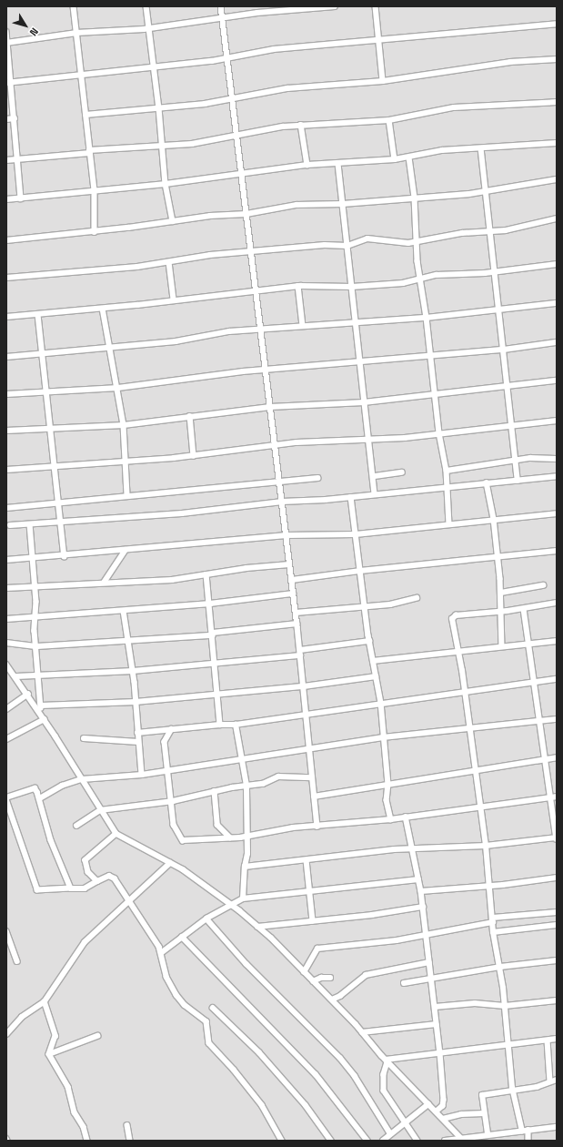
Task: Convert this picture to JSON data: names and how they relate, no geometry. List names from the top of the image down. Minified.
{"north":"bottom right"}
